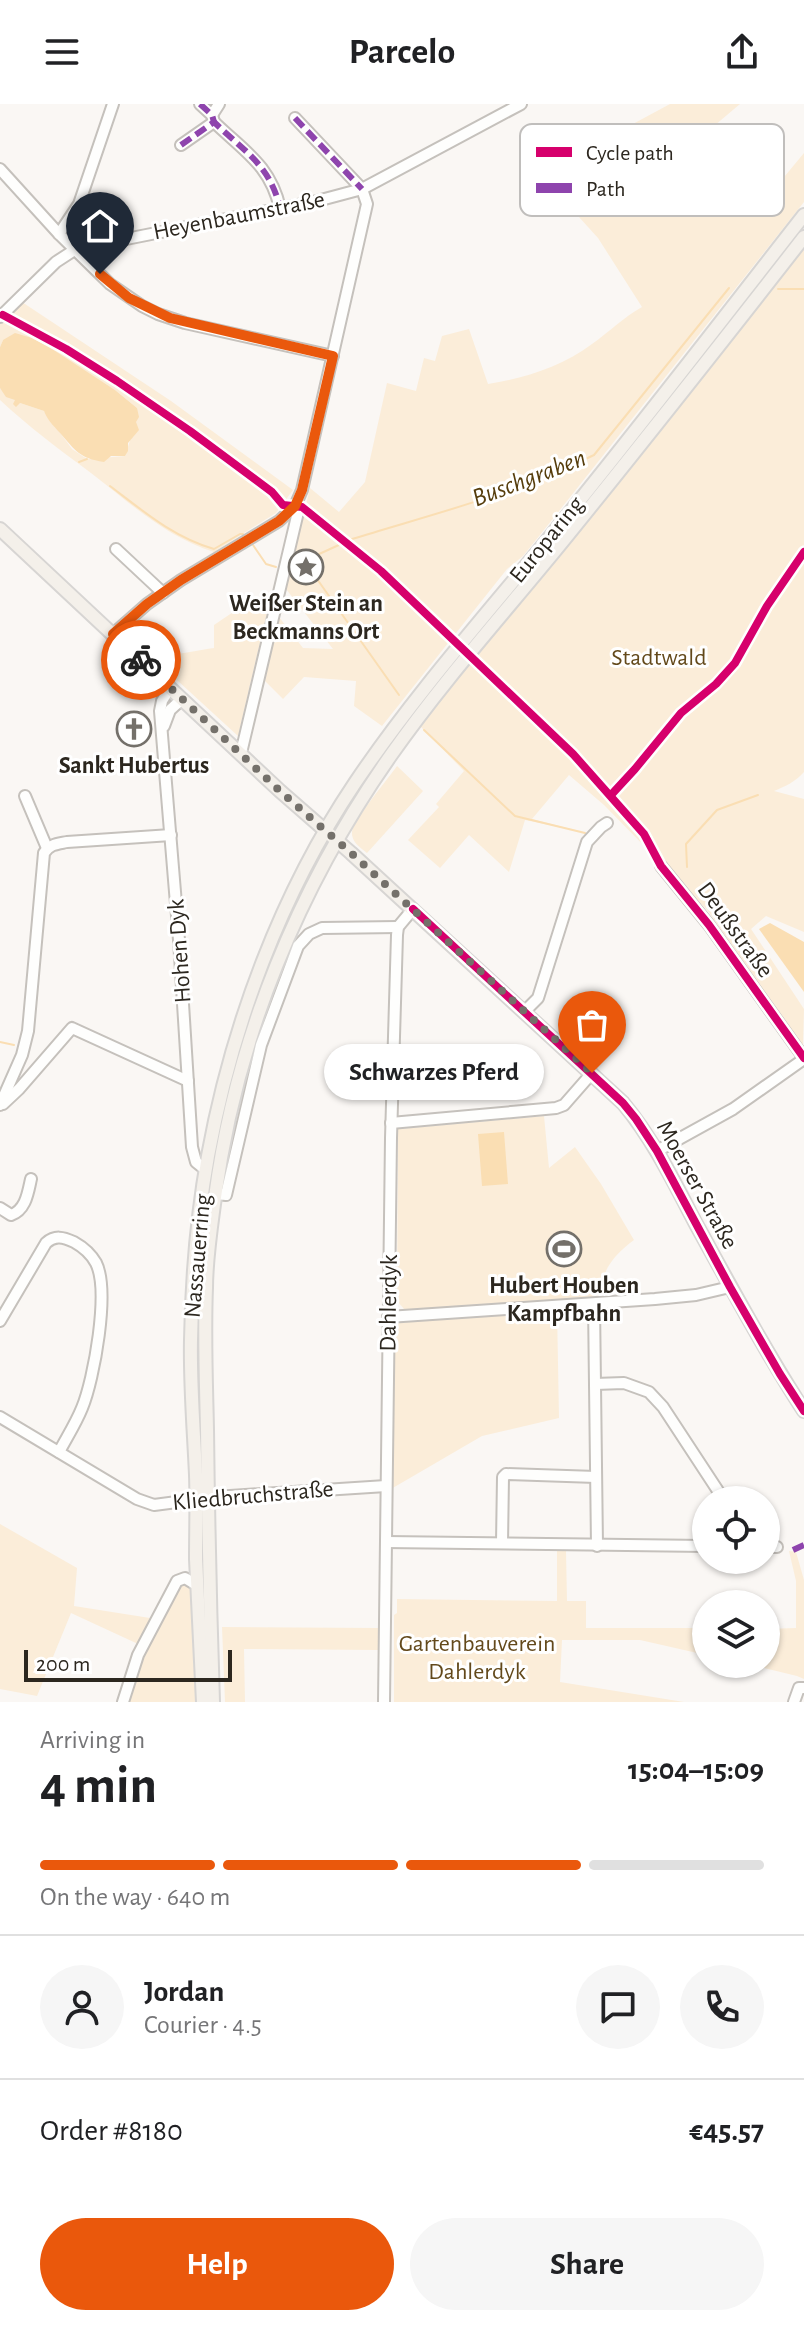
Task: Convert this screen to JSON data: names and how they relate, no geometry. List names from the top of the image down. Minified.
{"streets":{"main road":["Europaring","Moerser Straße","Nassauerring"],"street":["Heyenbaumstraße","Deußstraße","Hohen Dyk","Dahlerdyk","Kliedbruchstraße"]},"crossings":[["Europaring","Moerser Straße"],["Europaring","Nassauerring"],["Hohen Dyk","Moerser Straße"],["Hohen Dyk","Nassauerring"],["Moerser Straße","Nassauerring"],["Nassauerring","Dahlerdyk"],["Nassauerring","Kliedbruchstraße"],["Dahlerdyk","Kliedbruchstraße"]],"water":["Buschgraben"],"parks":["Stadtwald","Gartenbauverein Dahlerdyk"],"places":{"place":["Weißer Stein an Beckmanns Ort"],"church":["Sankt Hubertus"],"other":["Schwarzes Pferd"],"sports":["Hubert Houben Kampfbahn"]},"legend":["Cycle path","Path"],"scale_bar":"200 m","page":{"header":"Parcelo","bubble":"Schwarzes Pferd","scale":"200 m","heading":["4 min","Arriving in","15:04–15:09"],"panel":["Jordan","Courier · 4.5","Order #8180","€45.57"],"bar":"On the way · 640 m","buttons":["Help","Share"]}}
